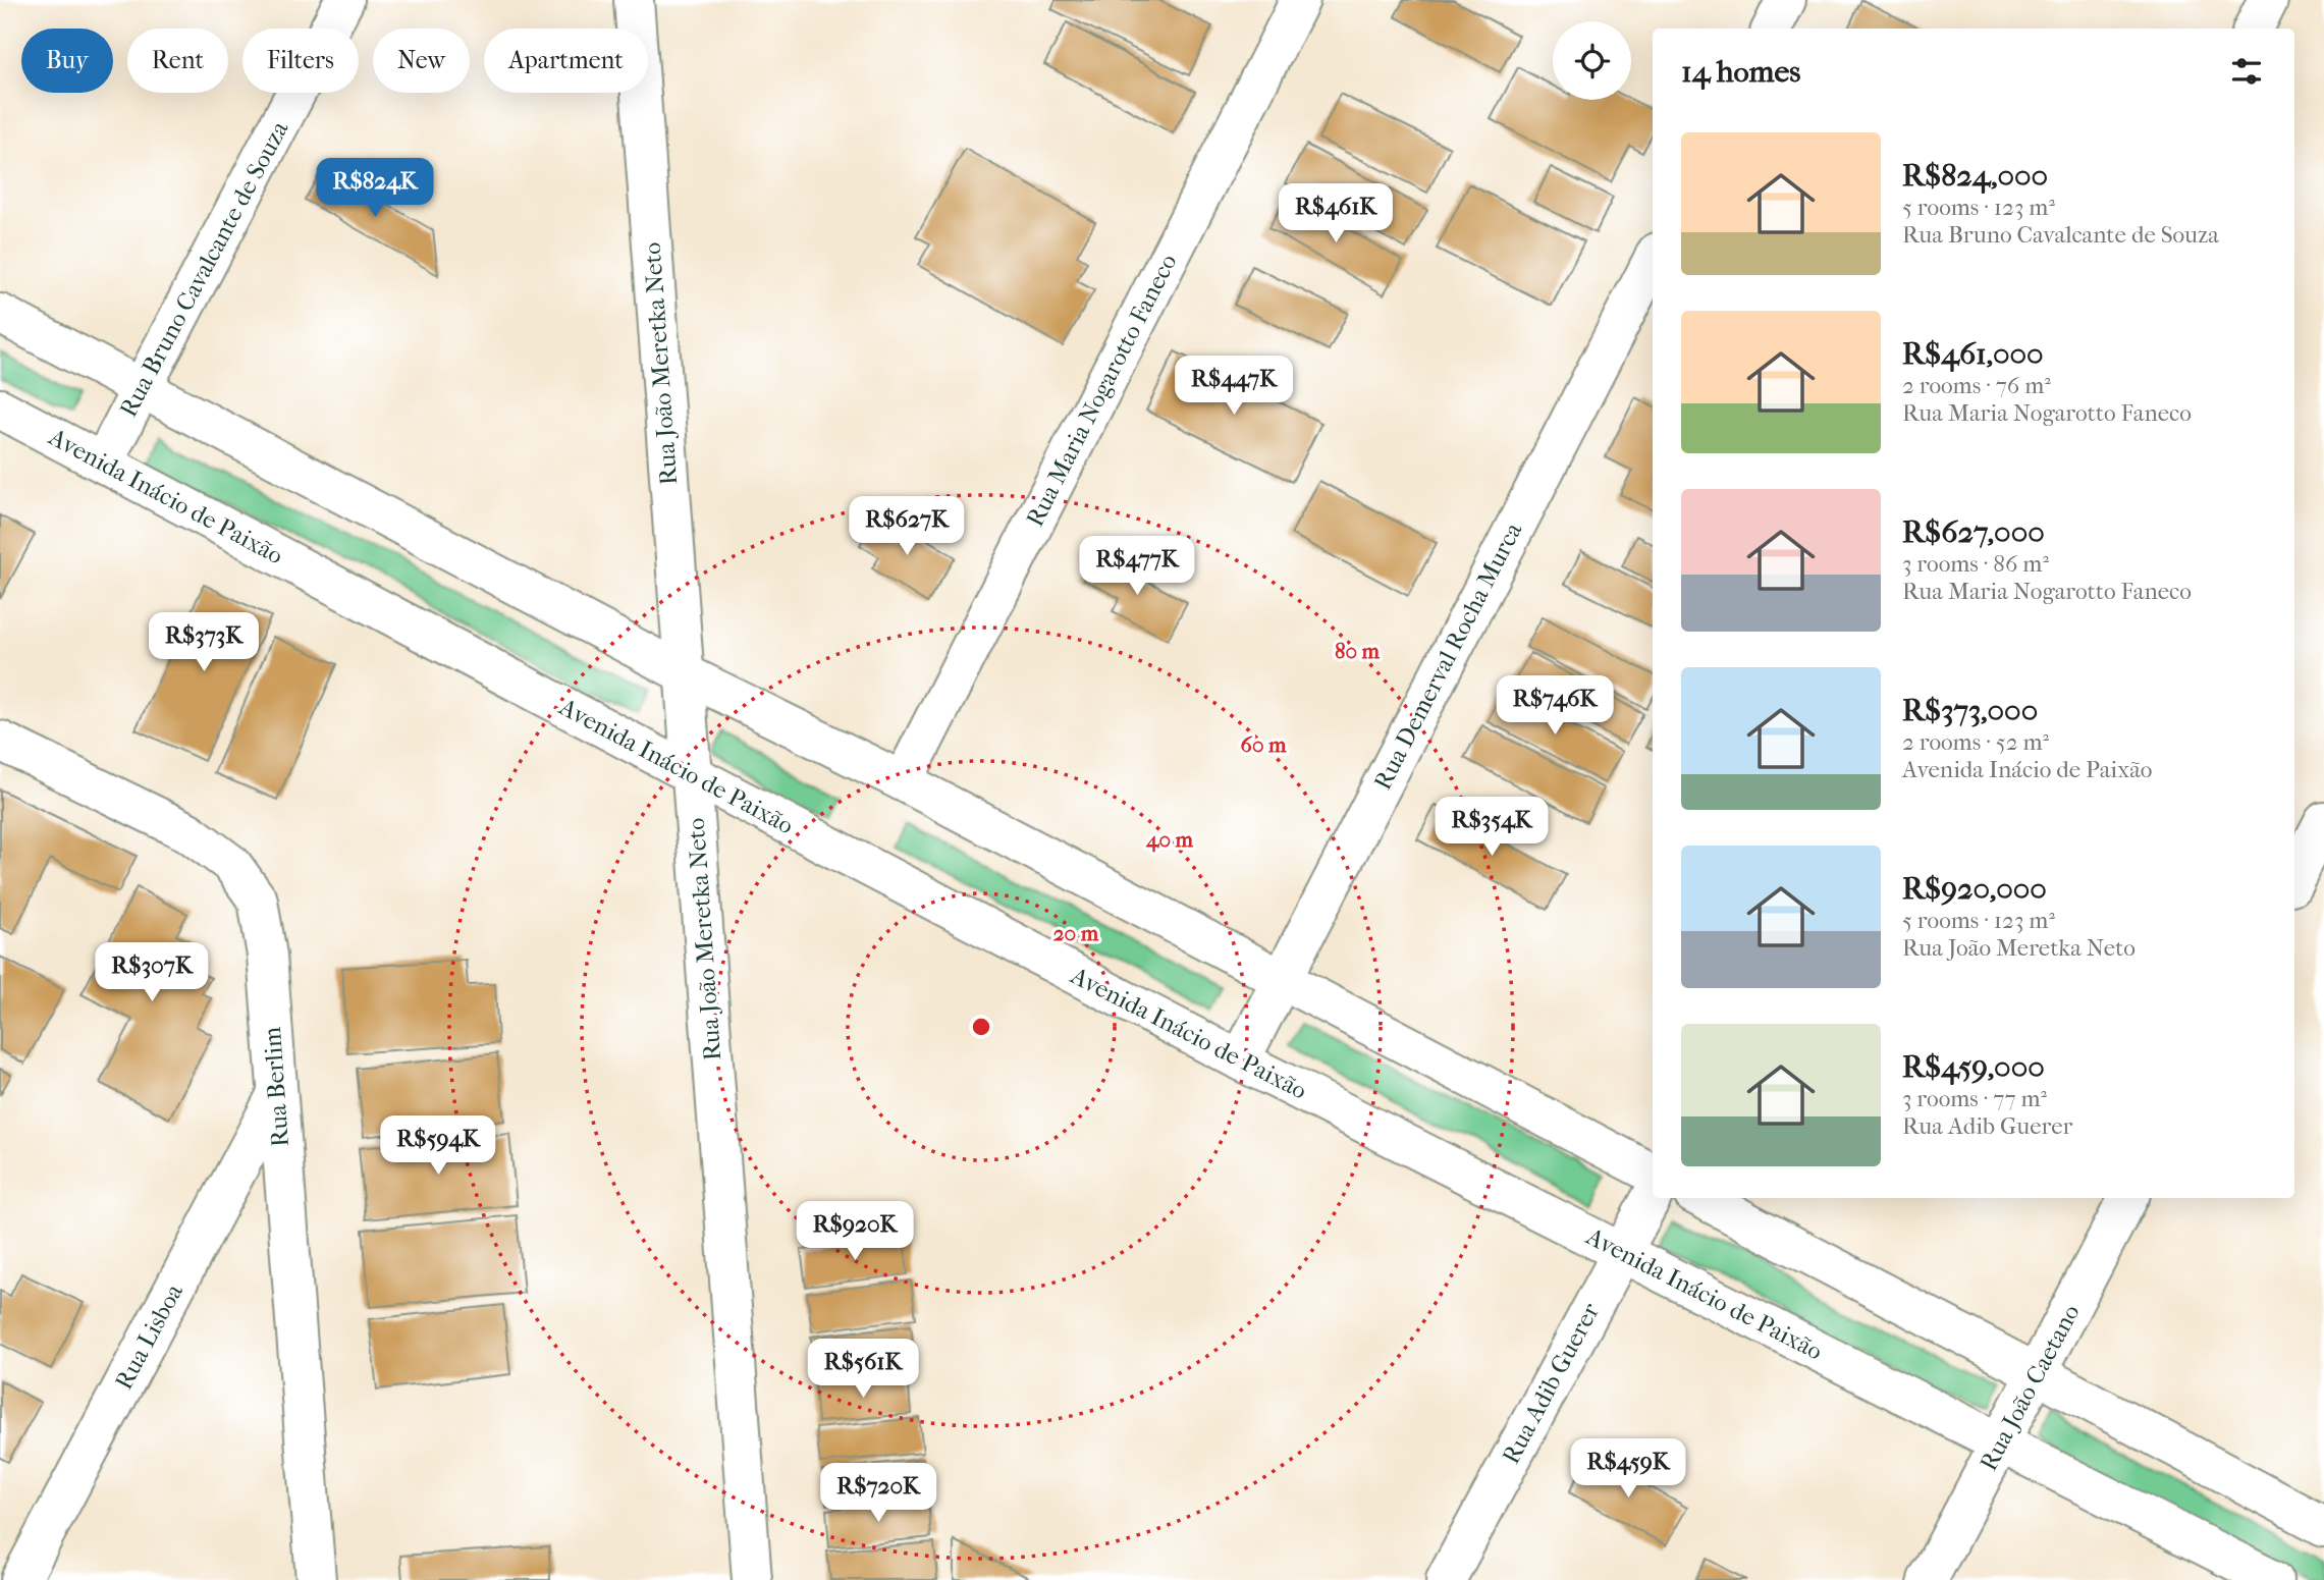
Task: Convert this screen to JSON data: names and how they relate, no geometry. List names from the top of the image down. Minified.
{"streets":{"street":["Rua Bruno Cavalcante de Souza","Rua João Meretka Neto","Rua Maria Nogarotto Faneco","Avenida Inácio de Paixão","Rua Demerval Rocha Murca","Rua Berlim","Rua Lisboa","Rua Adib Guerer","Rua João Caetano"]},"crossings":[["Rua Bruno Cavalcante de Souza","Avenida Inácio de Paixão"],["Rua João Meretka Neto","Avenida Inácio de Paixão"],["Avenida Inácio de Paixão","Rua Demerval Rocha Murca"],["Avenida Inácio de Paixão","Rua Adib Guerer"],["Avenida Inácio de Paixão","Rua João Caetano"],["Rua Berlim","Rua Lisboa"]],"page":{"chip":["Buy","Rent","Filters","New","Apartment"],"heading":"14 homes","list":[{"name":"R$824,000","note":"5 rooms · 123 m² · Rua Bruno Cavalcante de Souza"},{"name":"R$461,000","note":"2 rooms · 76 m² · Rua Maria Nogarotto Faneco"},{"name":"R$627,000","note":"3 rooms · 86 m² · Rua Maria Nogarotto Faneco"},{"name":"R$373,000","note":"2 rooms · 52 m² · Avenida Inácio de Paixão"},{"name":"R$920,000","note":"5 rooms · 123 m² · Rua João Meretka Neto"},{"name":"R$459,000","note":"3 rooms · 77 m² · Rua Adib Guerer"}],"price":["R$824K","R$461K","R$447K","R$627K","R$477K","R$373K","R$746K","R$354K","R$307K","R$594K","R$920K","R$561K","R$459K","R$720K"]},"rings":["80 m","60 m","40 m","20 m"]}
